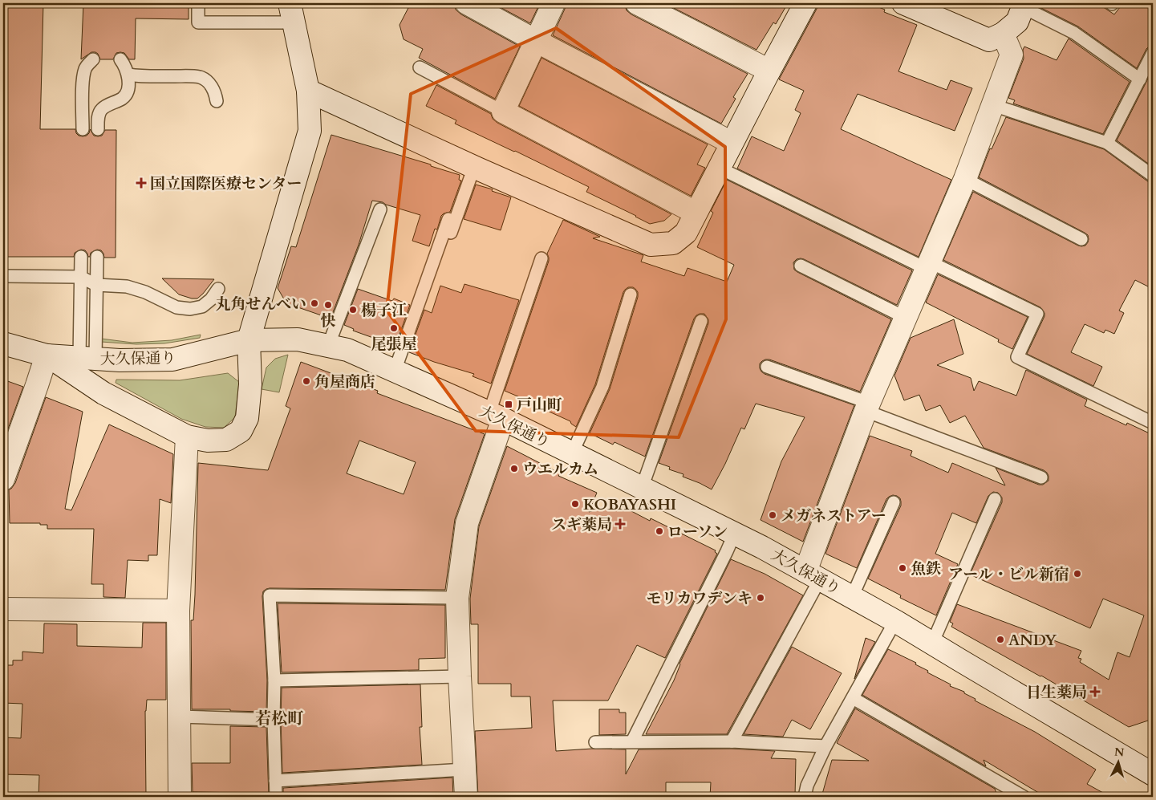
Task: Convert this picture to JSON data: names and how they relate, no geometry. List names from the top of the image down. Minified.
{"streets":{"street":["大久保通り"]},"districts":["若松町"],"places":{"health":["国立国際医療センター","スギ薬局","日生薬局"],"other":["丸角せんべい","快","楊子江","尾張屋","角屋商店","ウエルカム","KOBAYASHI","メガネストアー","ローソン","魚鉄","アール・ビル新宿","モリカワデンキ","ANDY"],"transit":["戸山町"]},"north":"top"}
